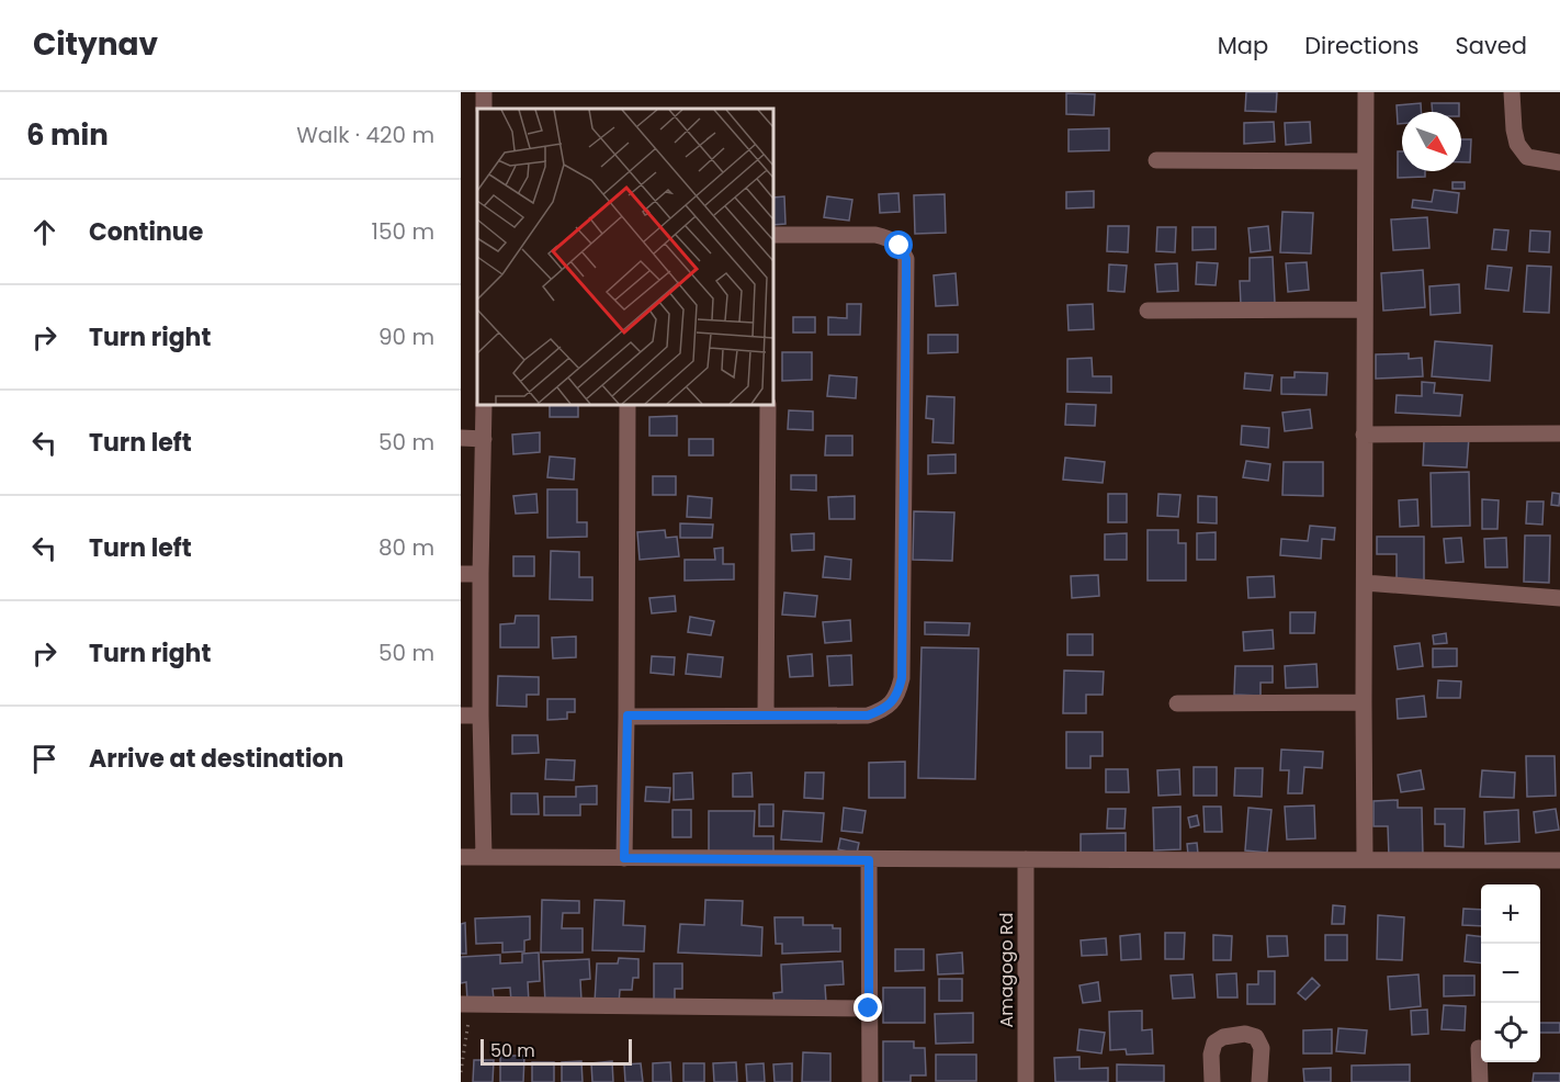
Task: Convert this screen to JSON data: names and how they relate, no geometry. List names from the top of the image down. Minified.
{"streets":{"street":["Amagogo Rd"]},"scale_bar":"50 m","north":"bottom right","page":{"header":"Citynav","nav":["Map","Directions","Saved"],"heading":["6 min","Walk · 420 m"],"list":[["Continue","150 m"],["Turn right","90 m"],["Turn left","50 m"],["Turn left","80 m"],["Turn right","50 m"],"Arrive at destination"],"map_buttons":["+","−"],"scale":"50 m"}}
